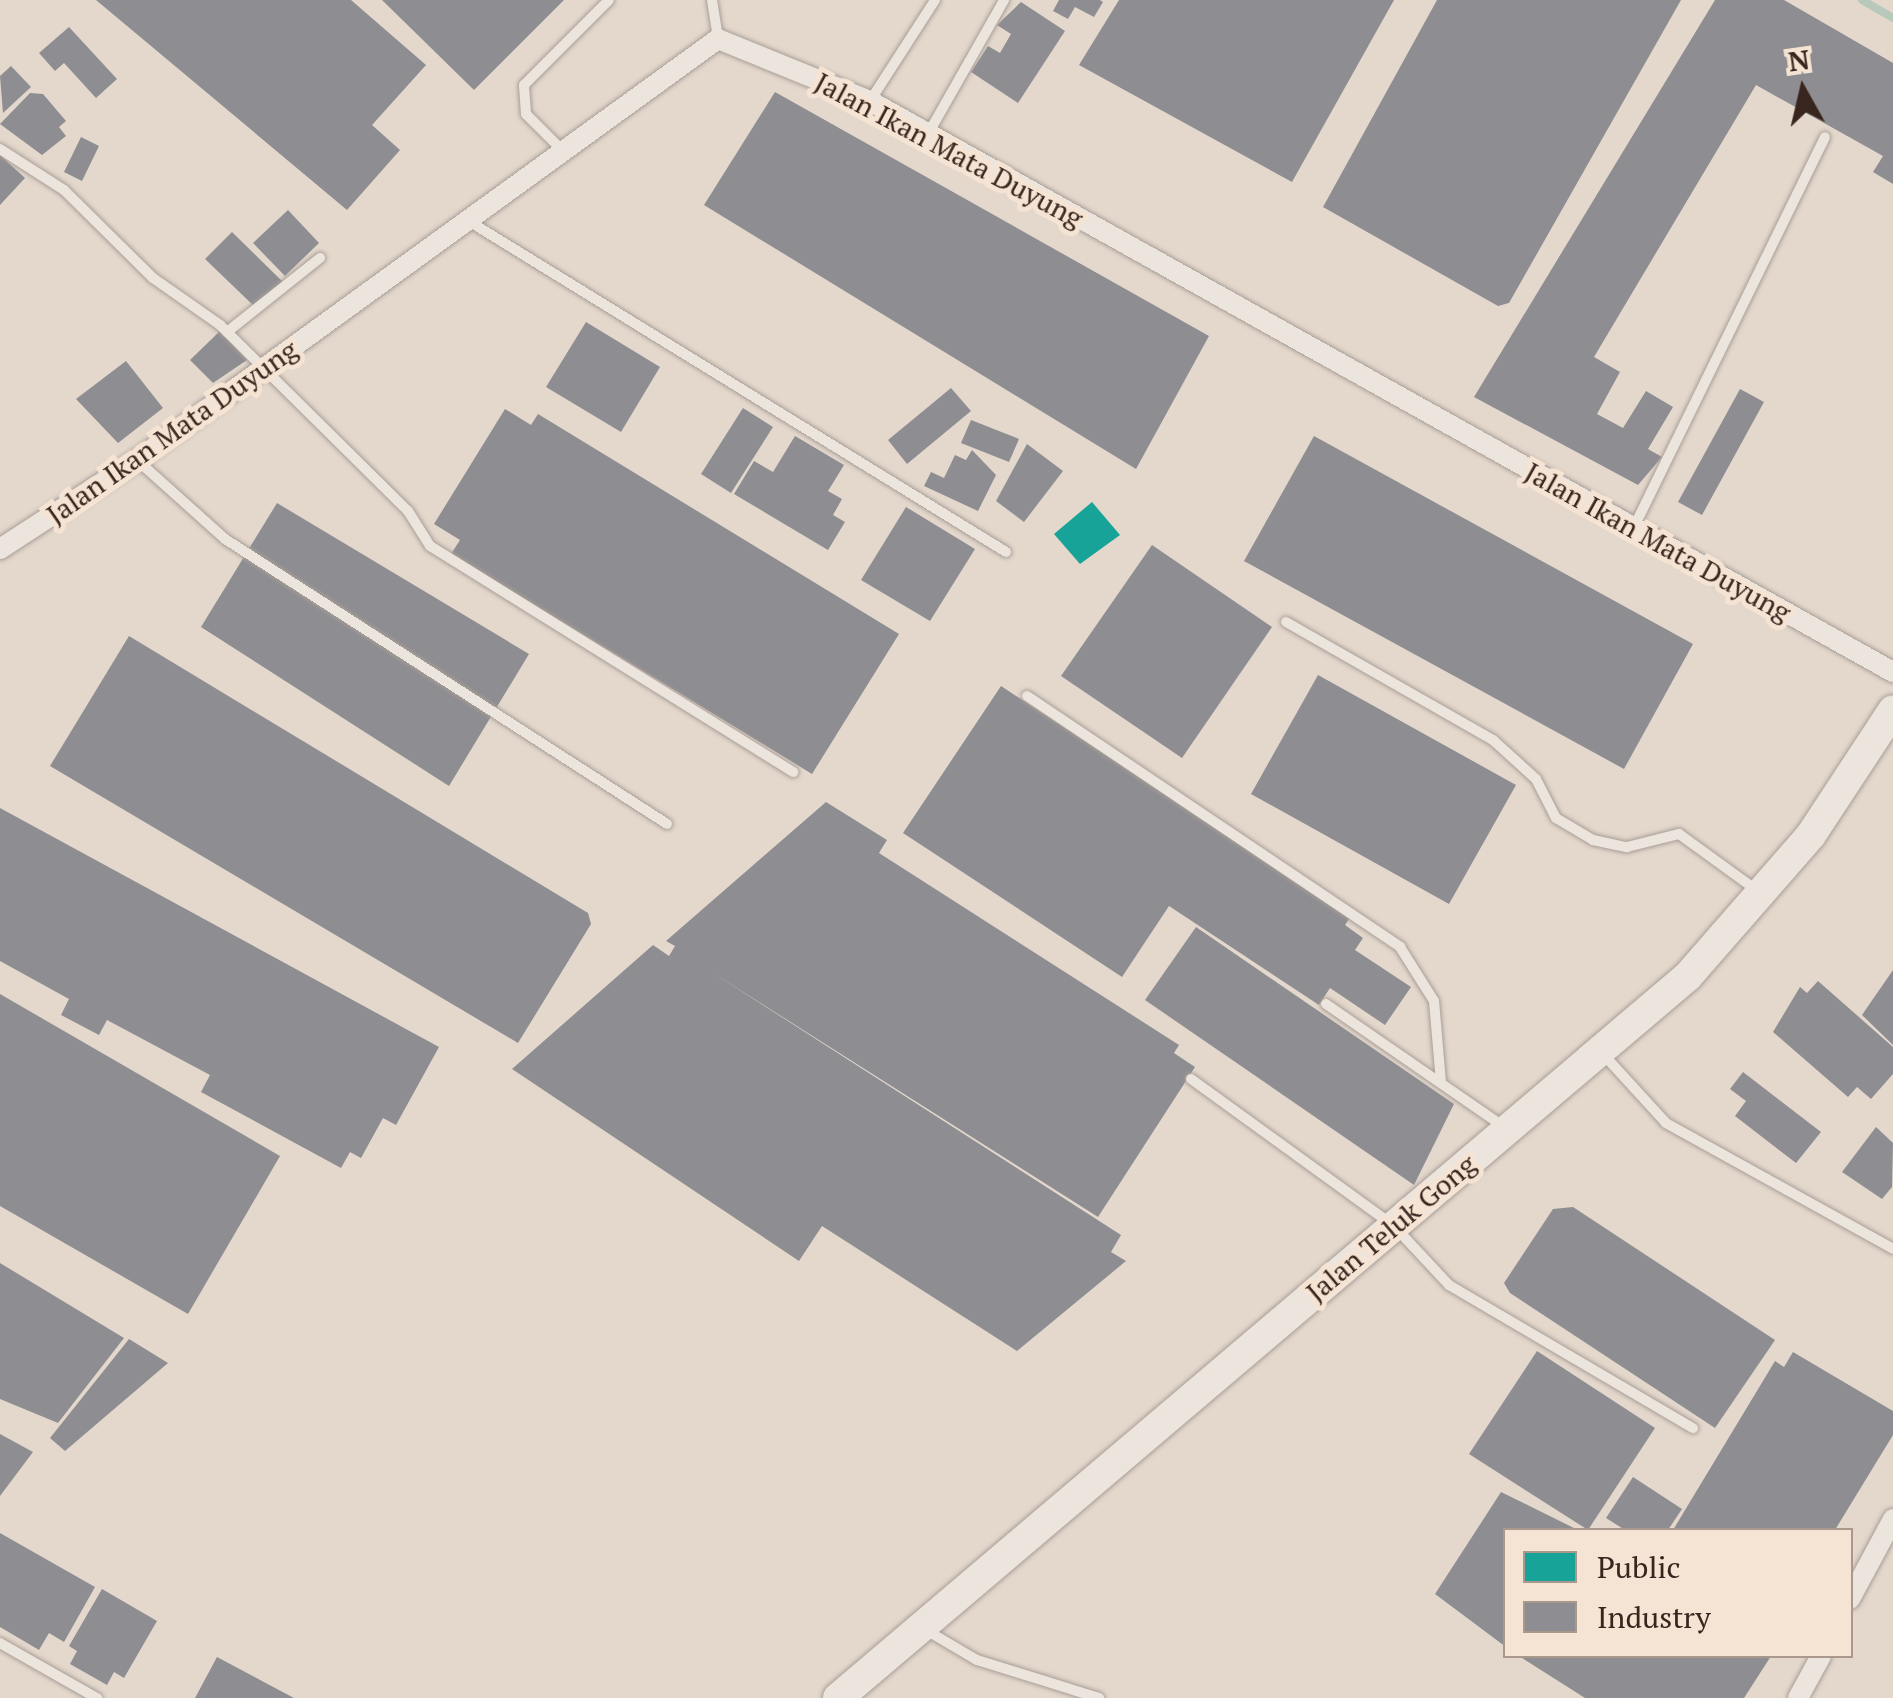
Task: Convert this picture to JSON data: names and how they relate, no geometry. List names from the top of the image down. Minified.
{"streets":{"street":["Jalan Ikan Mata Duyung","Jalan Teluk Gong"]},"legend":["Public","Industry"],"north":"top"}
